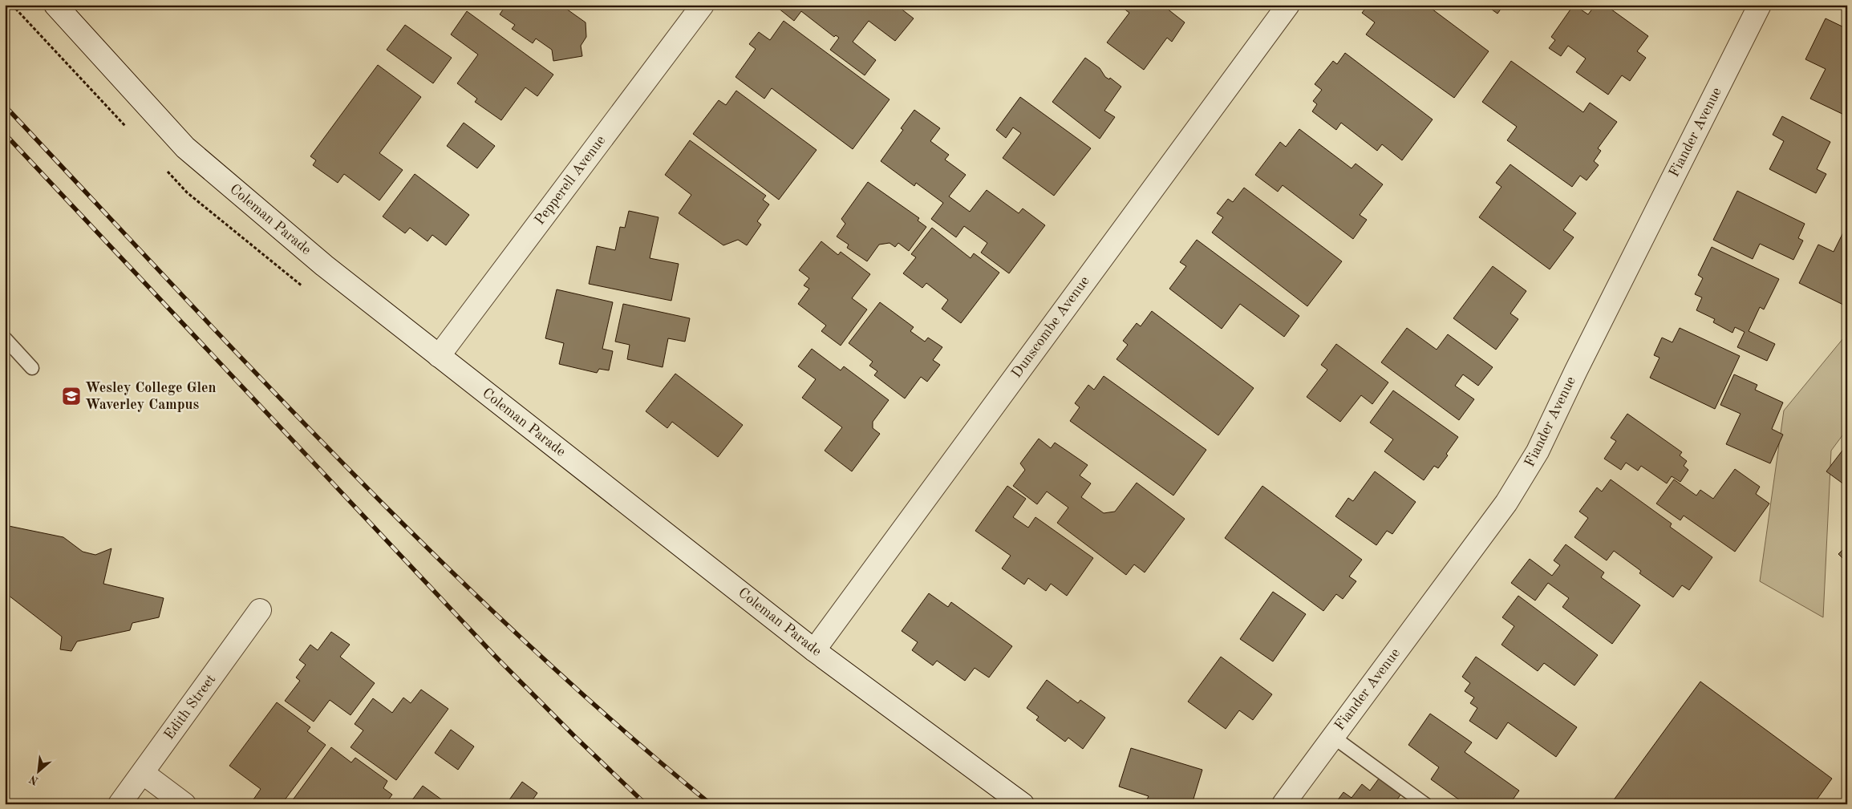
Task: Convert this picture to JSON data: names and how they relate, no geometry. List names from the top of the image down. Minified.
{"streets":{"street":["Fiander Avenue","Pepperell Avenue","Coleman Parade","Dunscombe Avenue","Edith Street"]},"crossings":[["Pepperell Avenue","Coleman Parade"],["Coleman Parade","Dunscombe Avenue"]],"places":{"school or university":["Wesley College Glen Waverley Campus"]},"north":"bottom left"}
